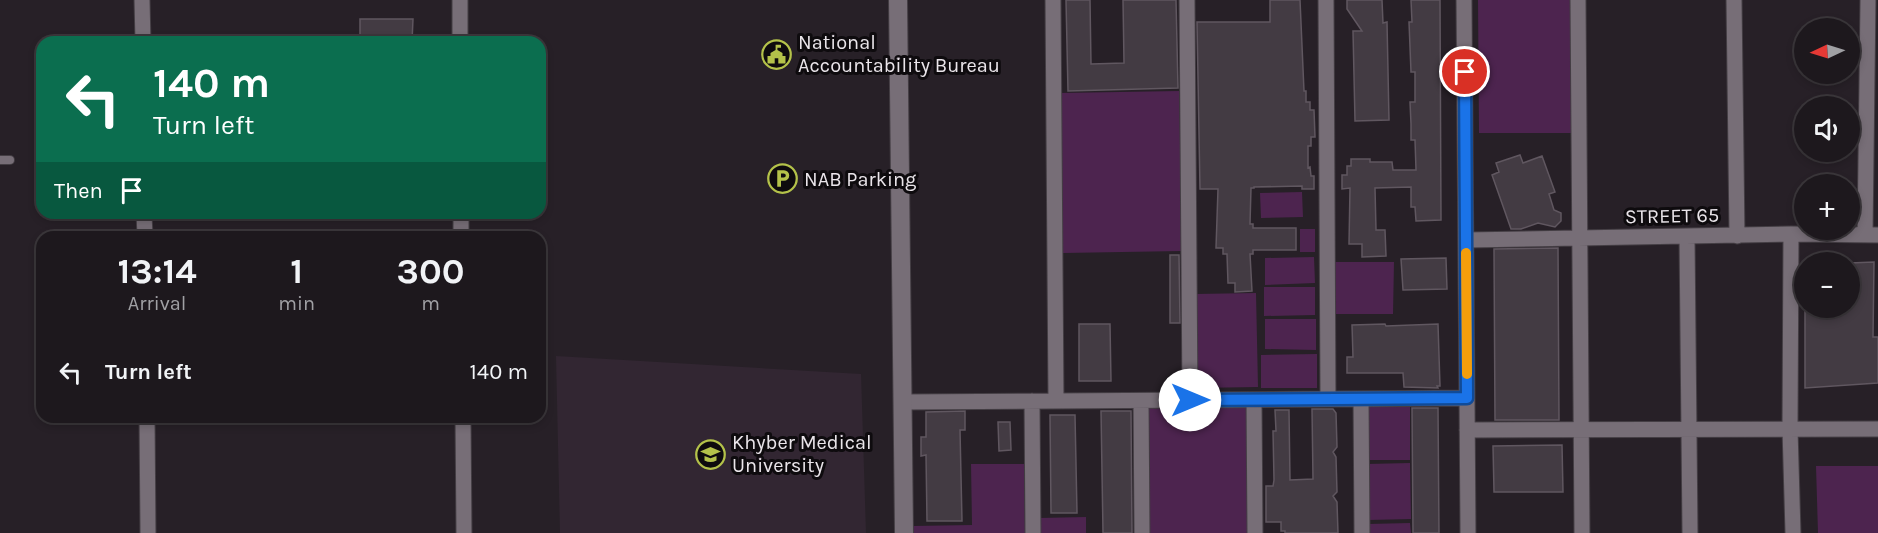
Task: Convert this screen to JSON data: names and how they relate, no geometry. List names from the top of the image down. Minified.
{"streets":{"street":["STREET 65"]},"places":{"public building":["National Accountability Bureau"],"parking":["NAB Parking"],"school or university":["Khyber Medical University"]},"north":"left","page":{"map_buttons":["+","−"],"turn":["140 m","Turn left"],"then":"Then","eta":["13:14","Arrival","1","min","300","m"],"list":[{"name":"Turn left","value":"140 m"}]}}
